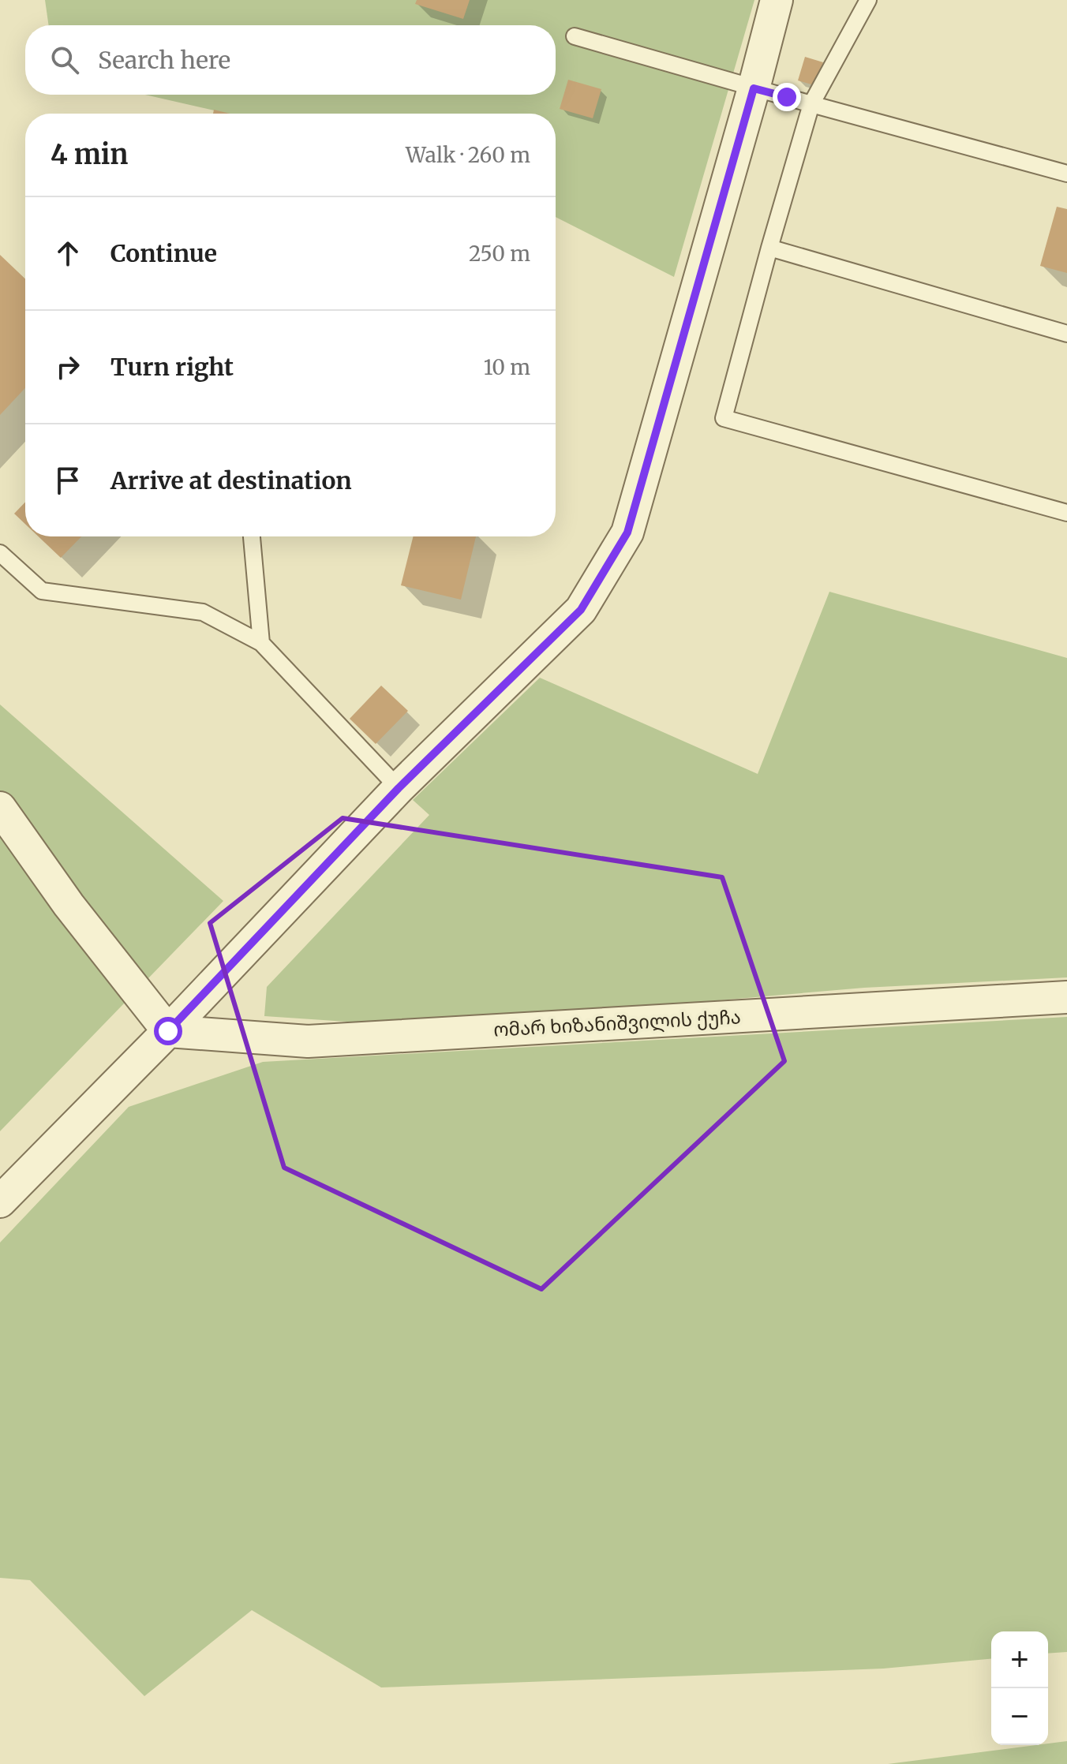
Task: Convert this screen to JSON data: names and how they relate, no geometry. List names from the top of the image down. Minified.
{"streets":{"street":["ომარ ხიზანიშვილის ქუჩა"]},"page":{"search":"Search here","heading":["4 min","Walk · 260 m"],"list":[["Continue","250 m"],["Turn right","10 m"],"Arrive at destination"],"map_buttons":["+","−"]}}
